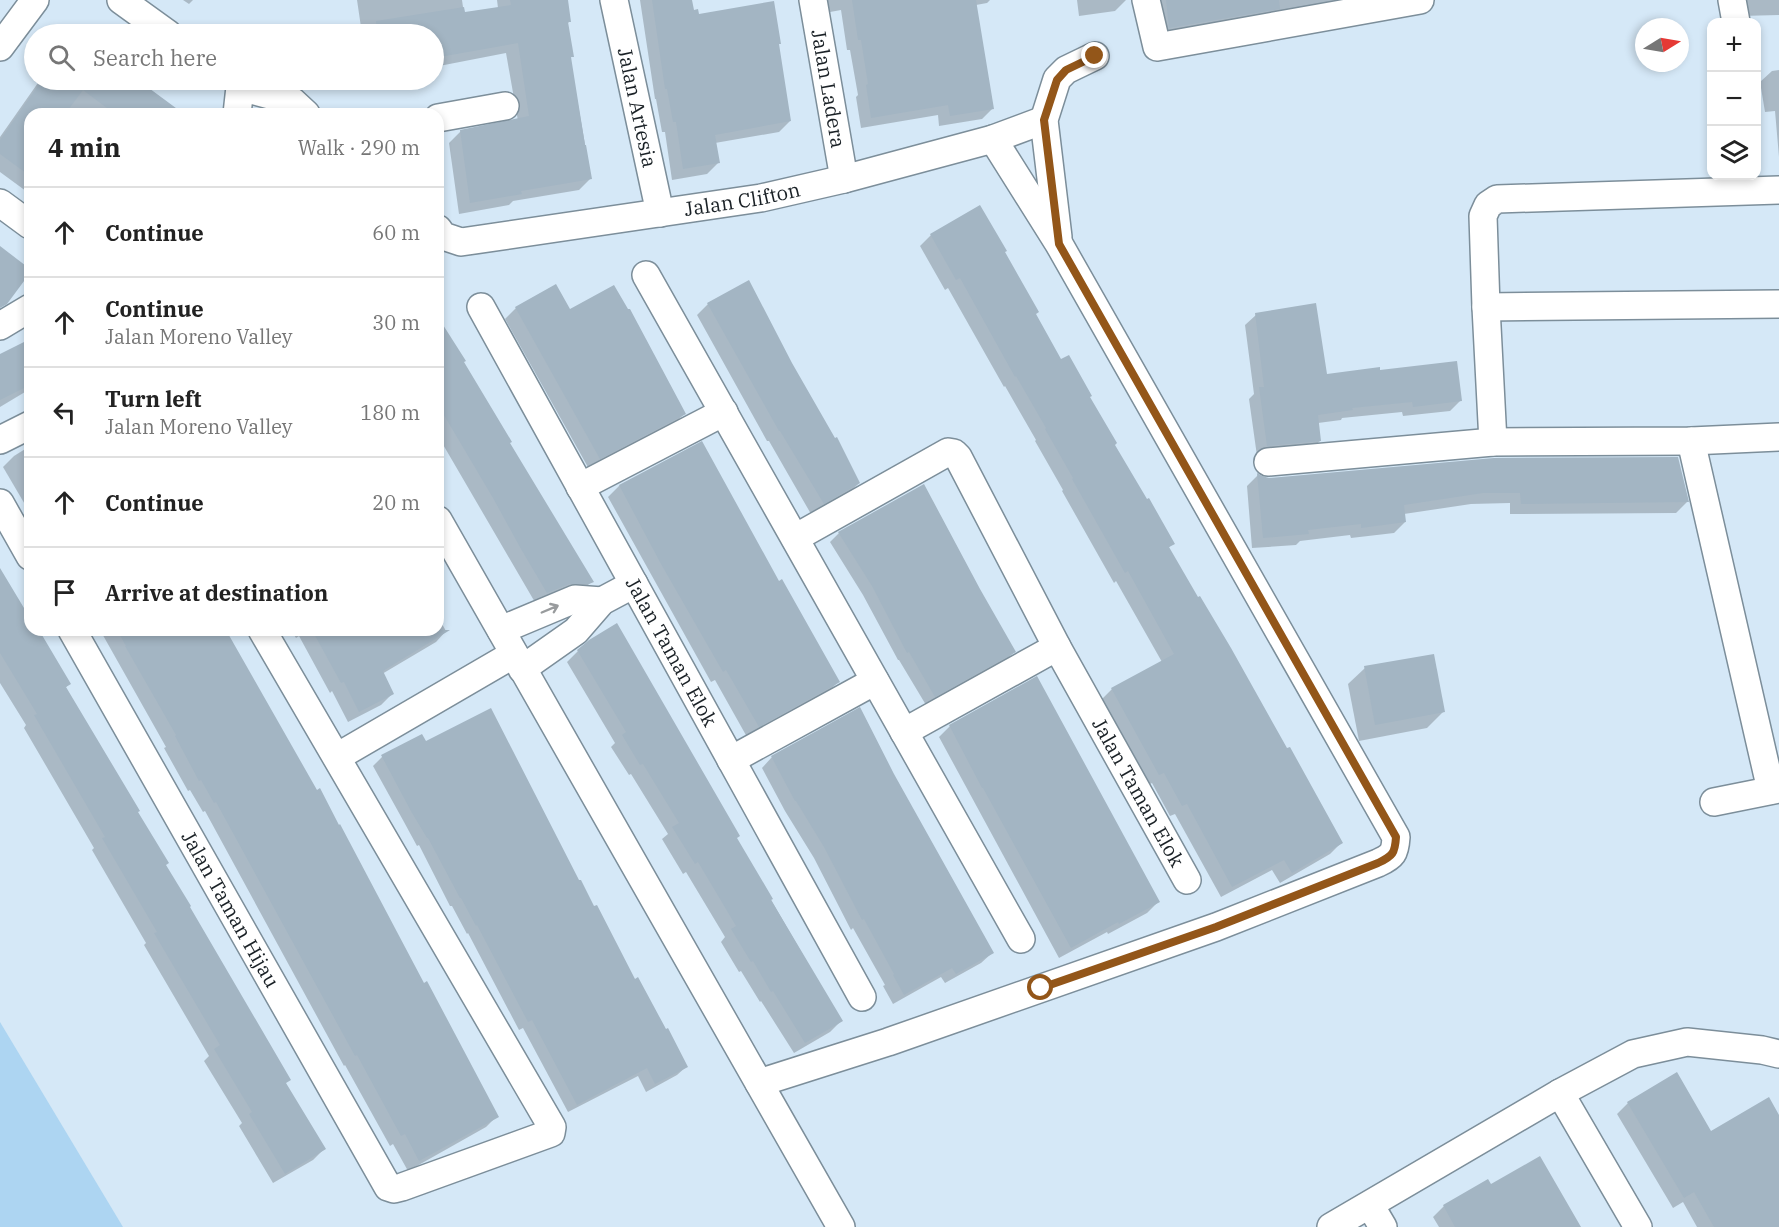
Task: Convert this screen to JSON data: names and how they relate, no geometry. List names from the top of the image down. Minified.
{"streets":{"street":["Jalan Ladera","Jalan Artesia","Jalan Clifton","Jalan Taman Elok","Jalan Taman Hijau"]},"crossings":[["Jalan Ladera","Jalan Clifton"],["Jalan Artesia","Jalan Clifton"]],"north":"right","page":{"map_buttons":["+","−"],"search":"Search here","heading":["4 min","Walk · 290 m"],"list":[["Continue","60 m"],["Continue","Jalan Moreno Valley","30 m"],["Turn left","Jalan Moreno Valley","180 m"],["Continue","20 m"],"Arrive at destination"]}}
